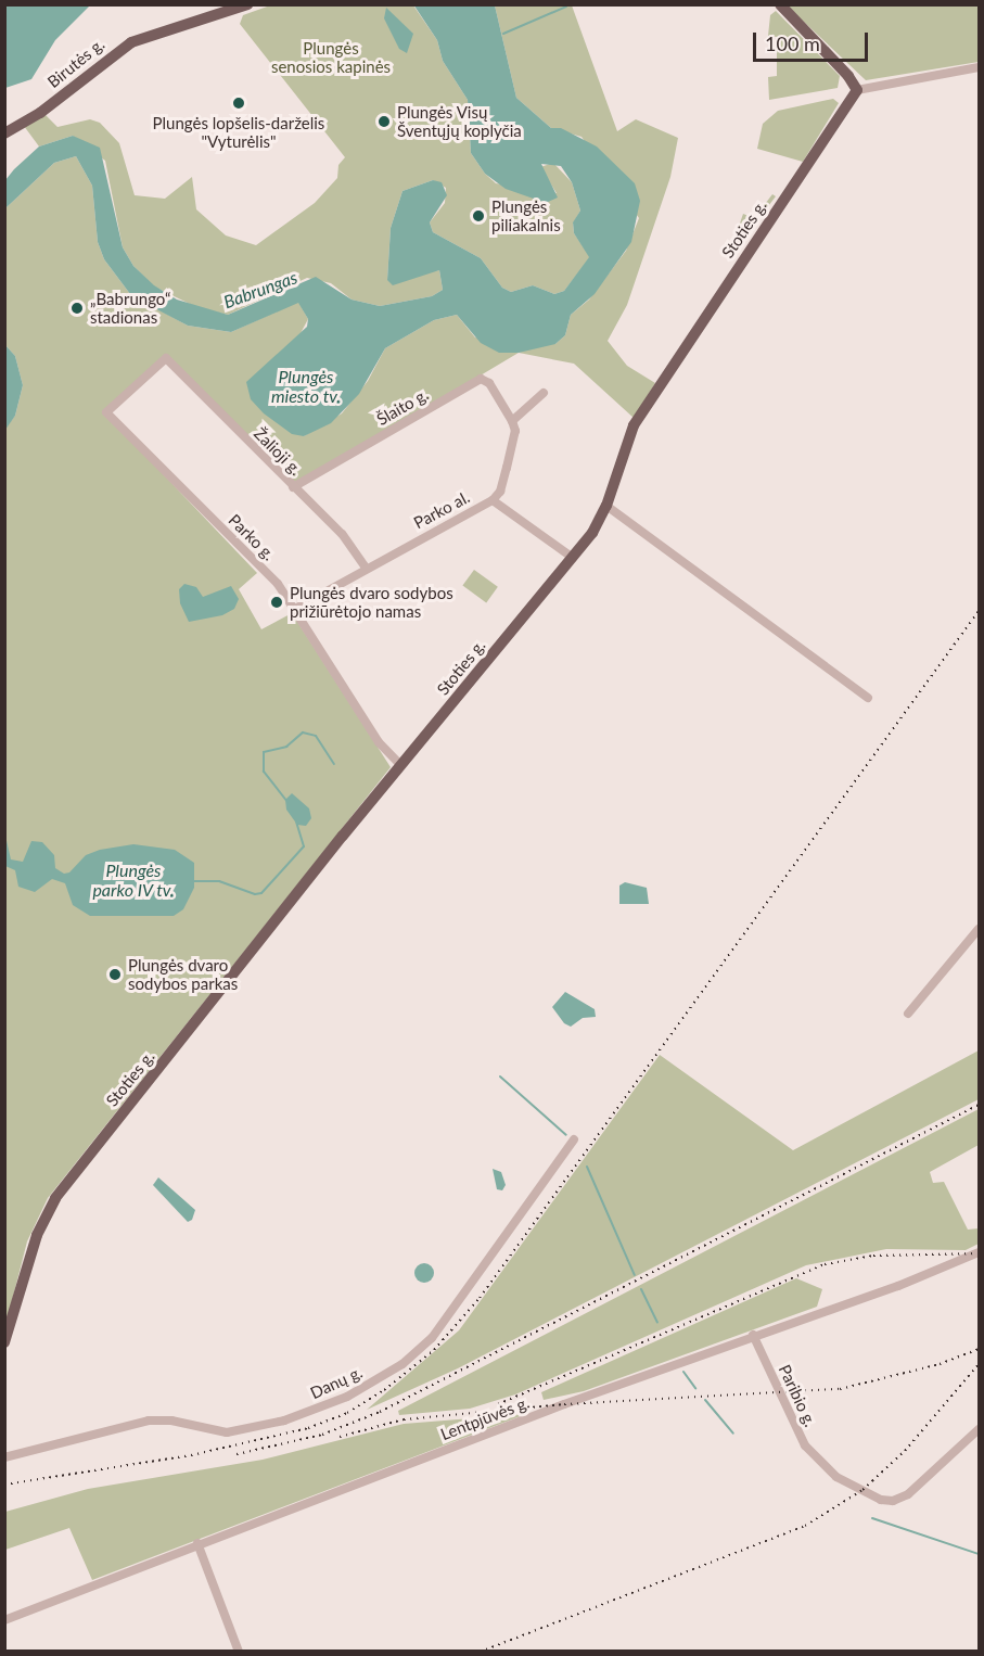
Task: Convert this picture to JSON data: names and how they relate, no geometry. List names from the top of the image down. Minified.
{"streets":{"main road":["Birutės g.","Stoties g."],"street":["Šlaito g.","Žalioji g.","Parko al.","Parko g.","Danų g.","Paribio g.","Lentpjūvės g."]},"crossings":[["Stoties g.","Parko g."],["Šlaito g.","Žalioji g."],["Šlaito g.","Parko al."],["Žalioji g.","Parko al."],["Žalioji g.","Parko g."],["Parko al.","Parko g."],["Paribio g.","Lentpjūvės g."]],"water":["Babrungas","Plungės miesto tv.","Plungės parko IV tv."],"parks":["Plungės senosios kapinės"],"places":["Plungės lopšelis-darželis \"Vyturėlis\"","Plungės Visų Šventųjų koplyčia","Plungės piliakalnis","„Babrungo“ stadionas","Plungės dvaro sodybos prižiūrėtojo namas","Plungės dvaro sodybos parkas"],"scale_bar":"100 m"}
